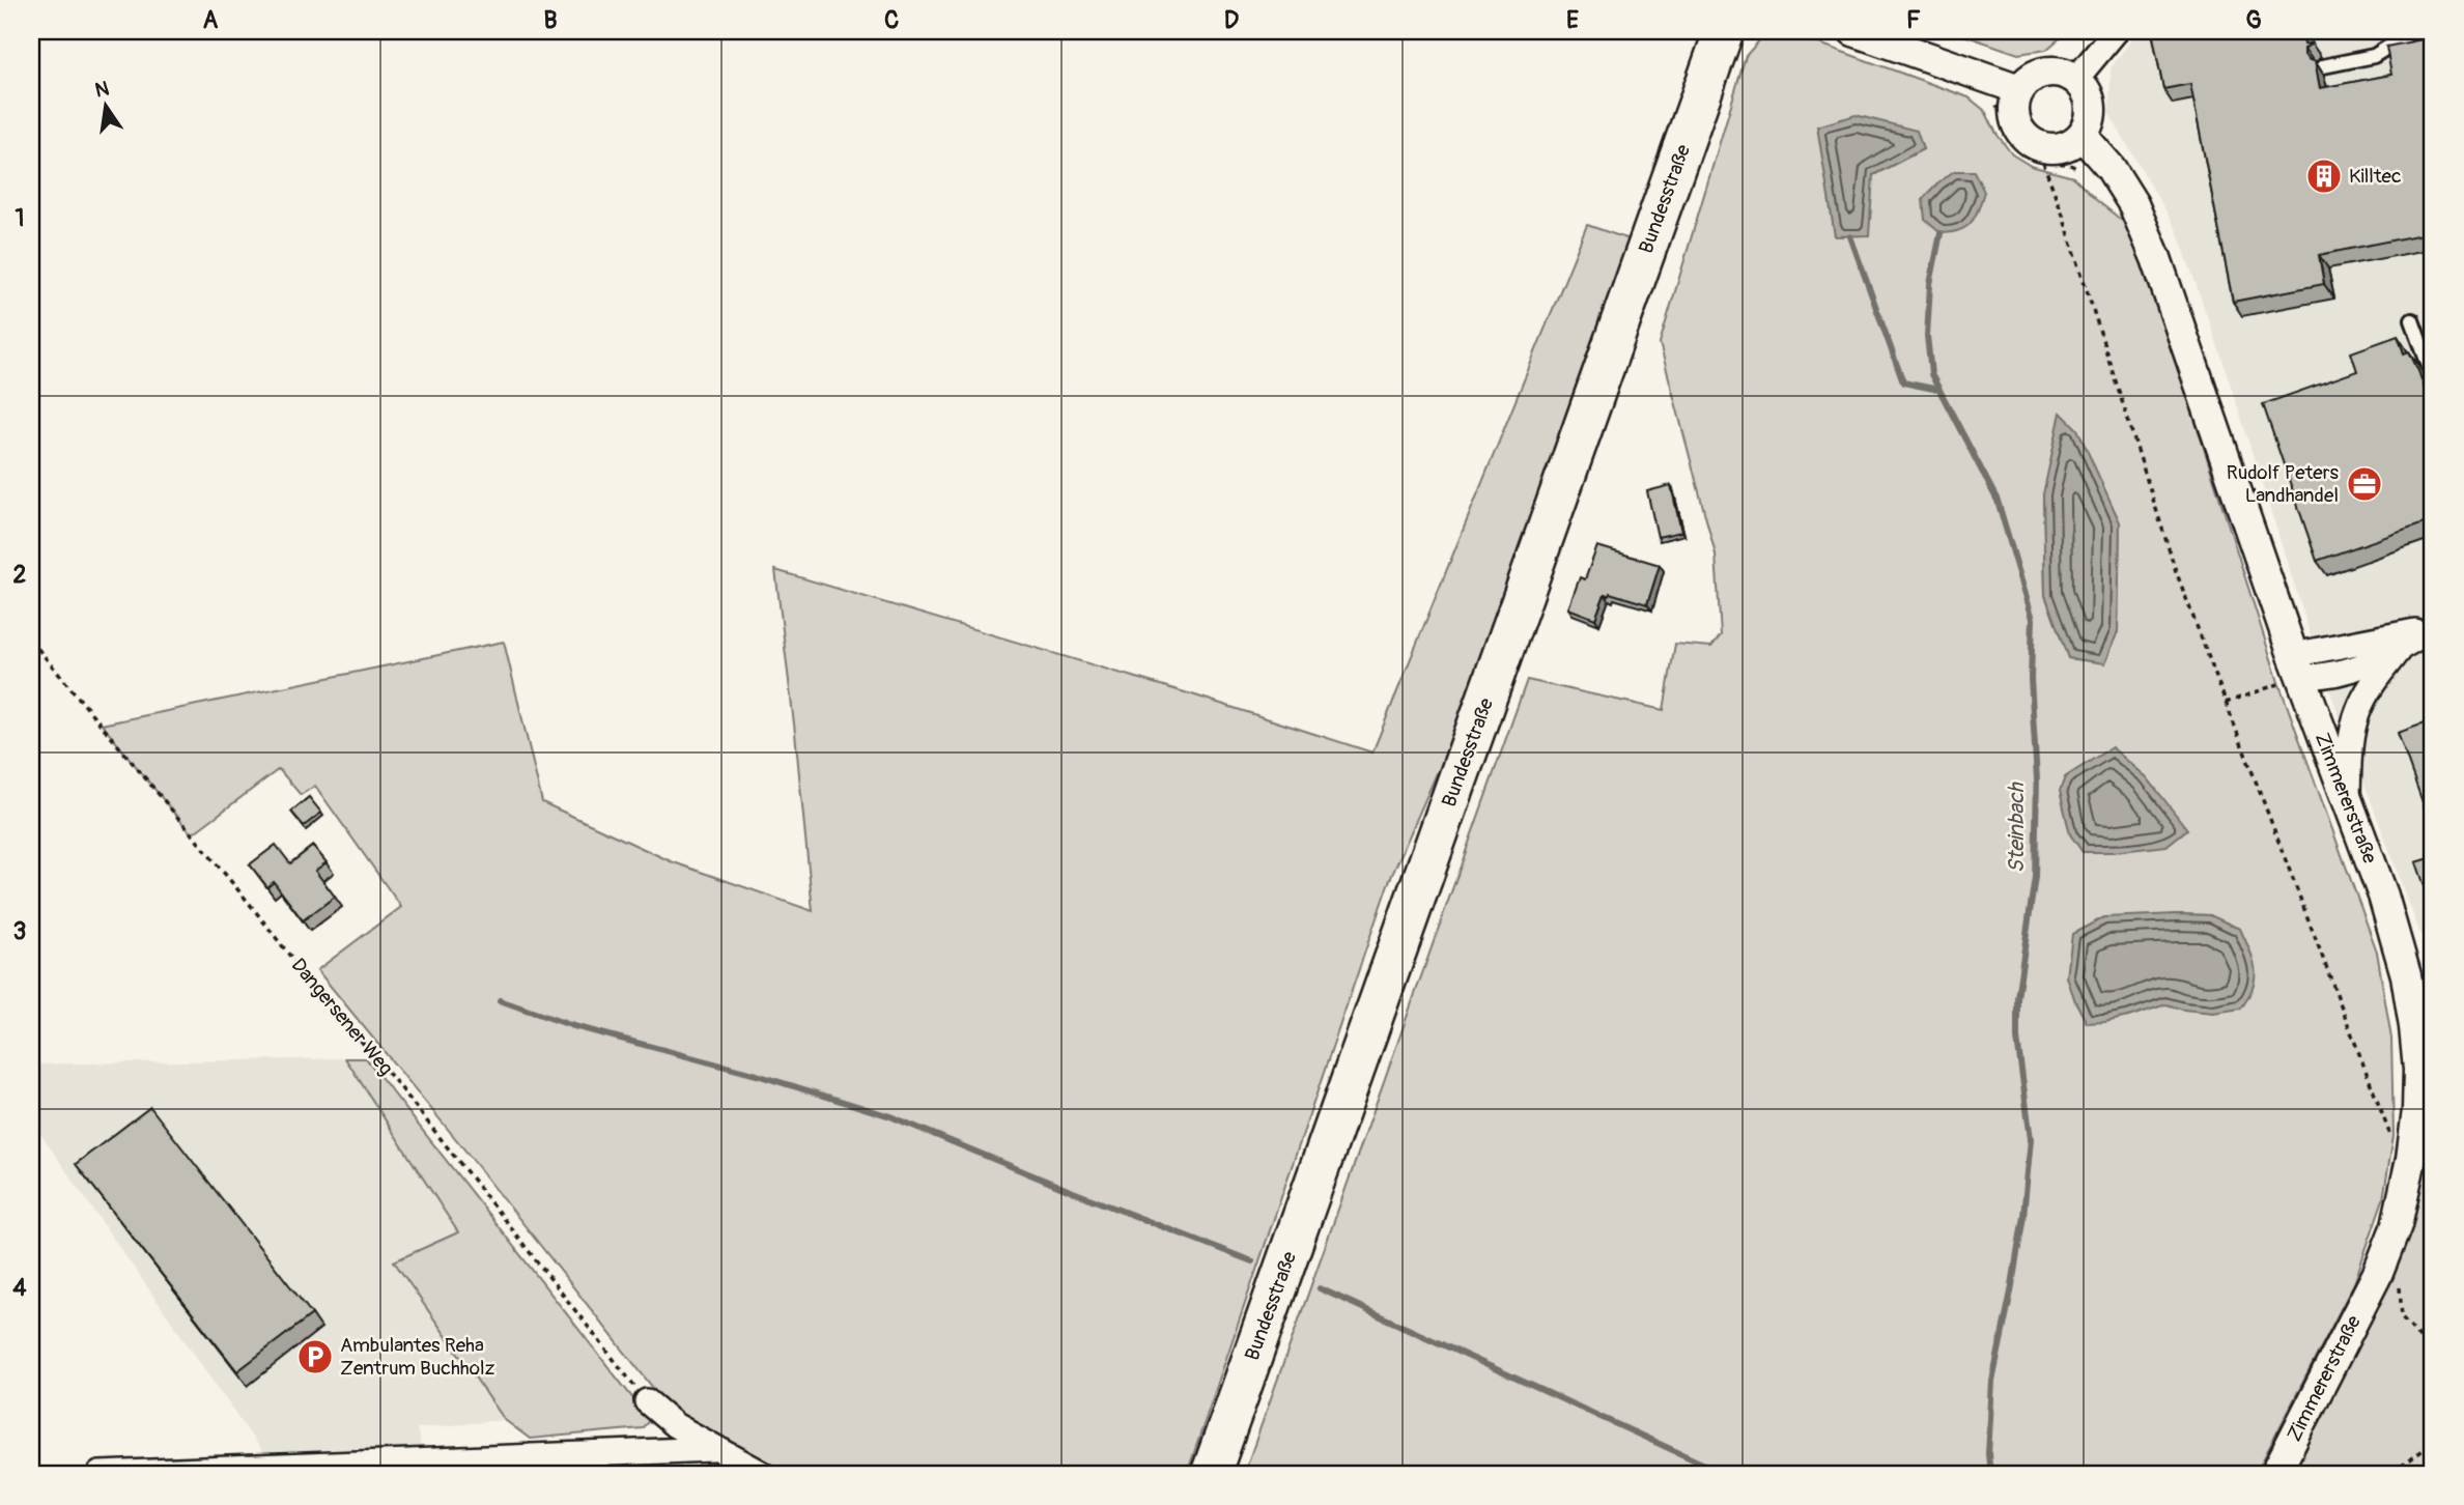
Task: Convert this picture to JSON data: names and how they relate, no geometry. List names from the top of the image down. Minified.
{"streets":{"main road":["Bundesstraße"],"street":["Zimmererstraße"],"path":["Dangersener Weg"]},"water":["Steinbach"],"places":{"building":["Killtec"],"office":["Rudolf Peters Landhandel"],"parking":["Ambulantes Reha Zentrum Buchholz"]},"north":"top","grid":{"columns":["A","B","C","D","E","F","G"],"rows":["1","2","3","4"]}}
